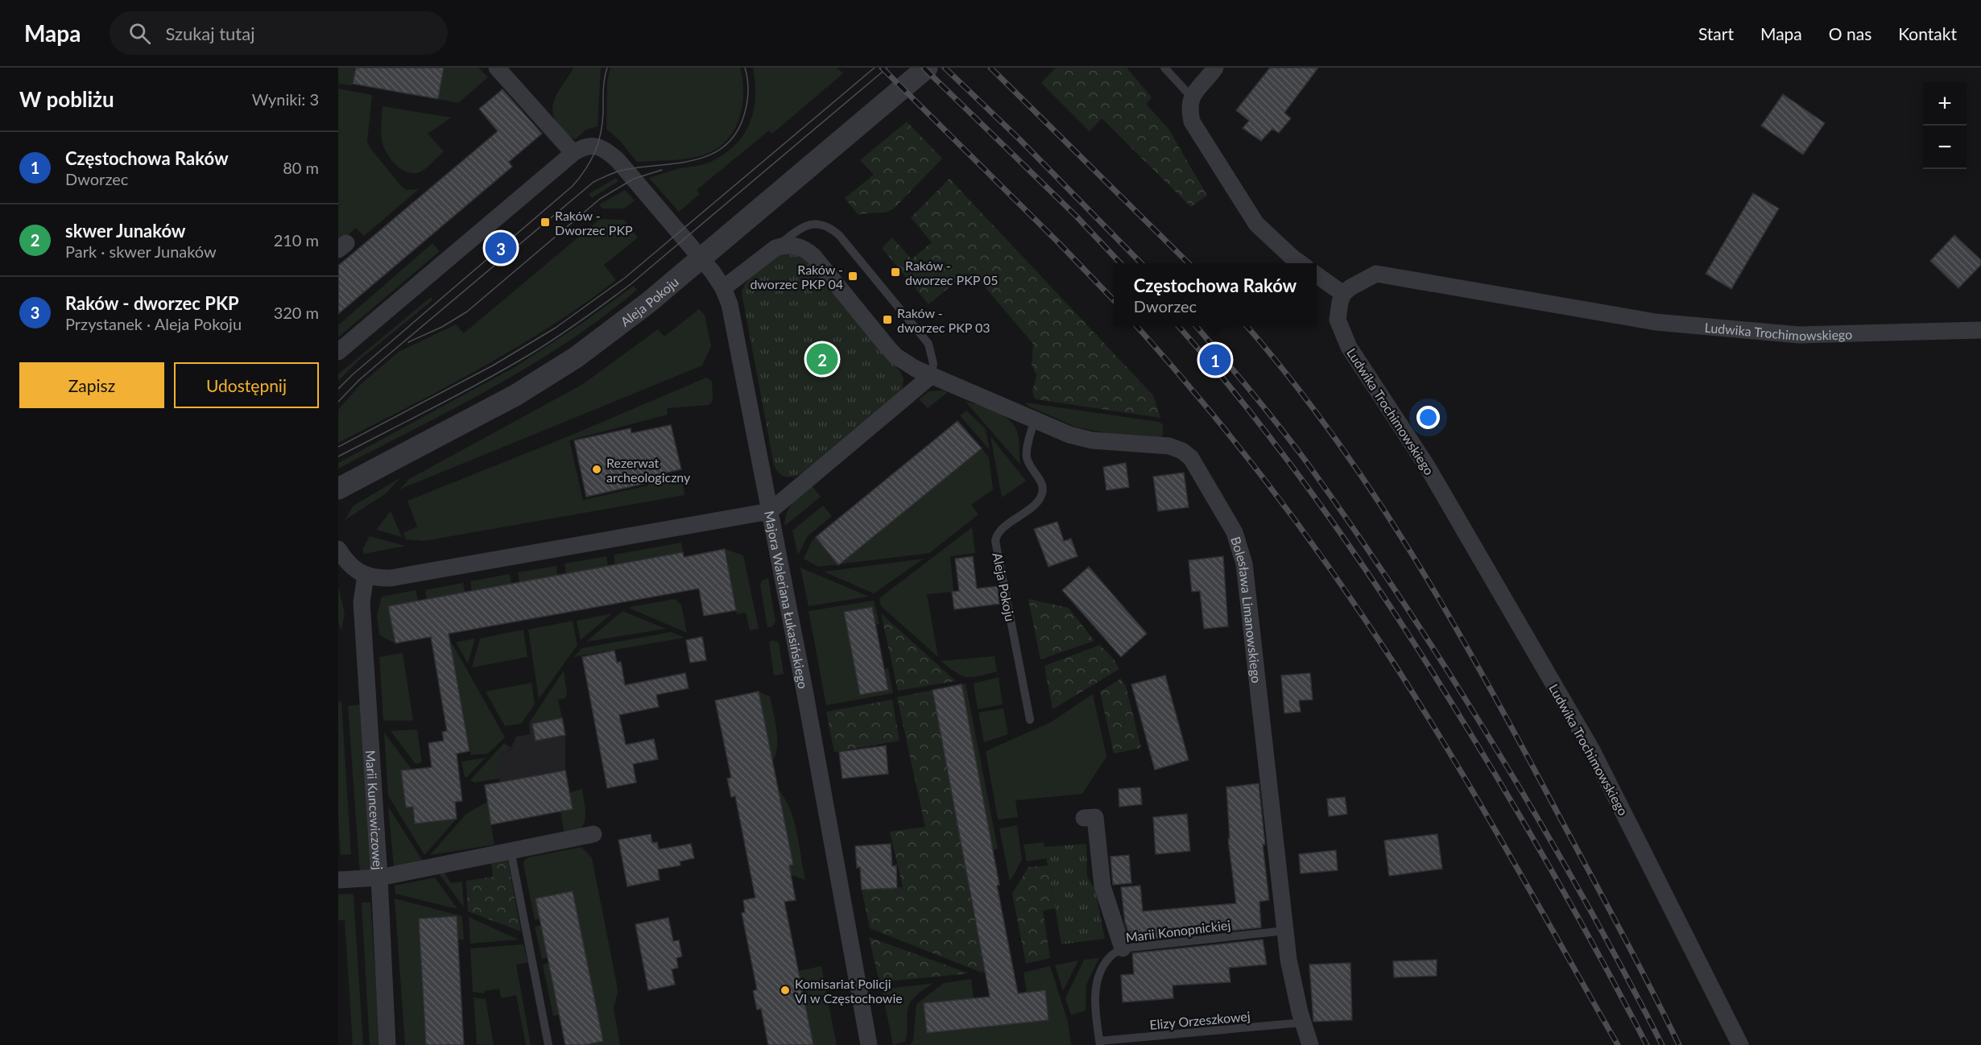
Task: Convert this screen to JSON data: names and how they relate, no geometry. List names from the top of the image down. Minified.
{"streets":{"street":["Aleja Pokoju","Ludwika Trochimowskiego","Majora Waleriana Łukasińskiego","Bolesława Limanowskiego","Marii Kuncewiczowej"],"lane":["Marii Konopnickiej","Elizy Orzeszkowej"]},"crossings":[["Aleja Pokoju","Bolesława Limanowskiego"],["Majora Waleriana Łukasińskiego","Marii Kuncewiczowej"],["Bolesława Limanowskiego","Marii Konopnickiej"],["Bolesława Limanowskiego","Elizy Orzeszkowej"],["Marii Konopnickiej","Elizy Orzeszkowej"]],"places":{"transit":["Raków - Dworzec PKP","Raków - dworzec PKP 05","Raków - dworzec PKP 04","Raków - dworzec PKP 03"],"other":["Rezerwat archeologiczny","Komisariat Policji VI w Częstochowie"]},"page":{"header":"Mapa","search":"Szukaj tutaj","nav":["Start","Mapa","O nas","Kontakt"],"heading":["W pobliżu","Wyniki: 3"],"map_buttons":["+","−"],"list":[{"mark":"1","name":"Częstochowa Raków","note":"Dworzec","value":"80 m"},{"mark":"2","name":"skwer Junaków","note":"Park · skwer Junaków","value":"210 m"},{"mark":"3","name":"Raków - dworzec PKP","note":"Przystanek · Aleja Pokoju","value":"320 m"}],"pins":["3","2","1"],"popup":["Częstochowa Raków","Dworzec"],"buttons":["Zapisz","Udostępnij"]}}
